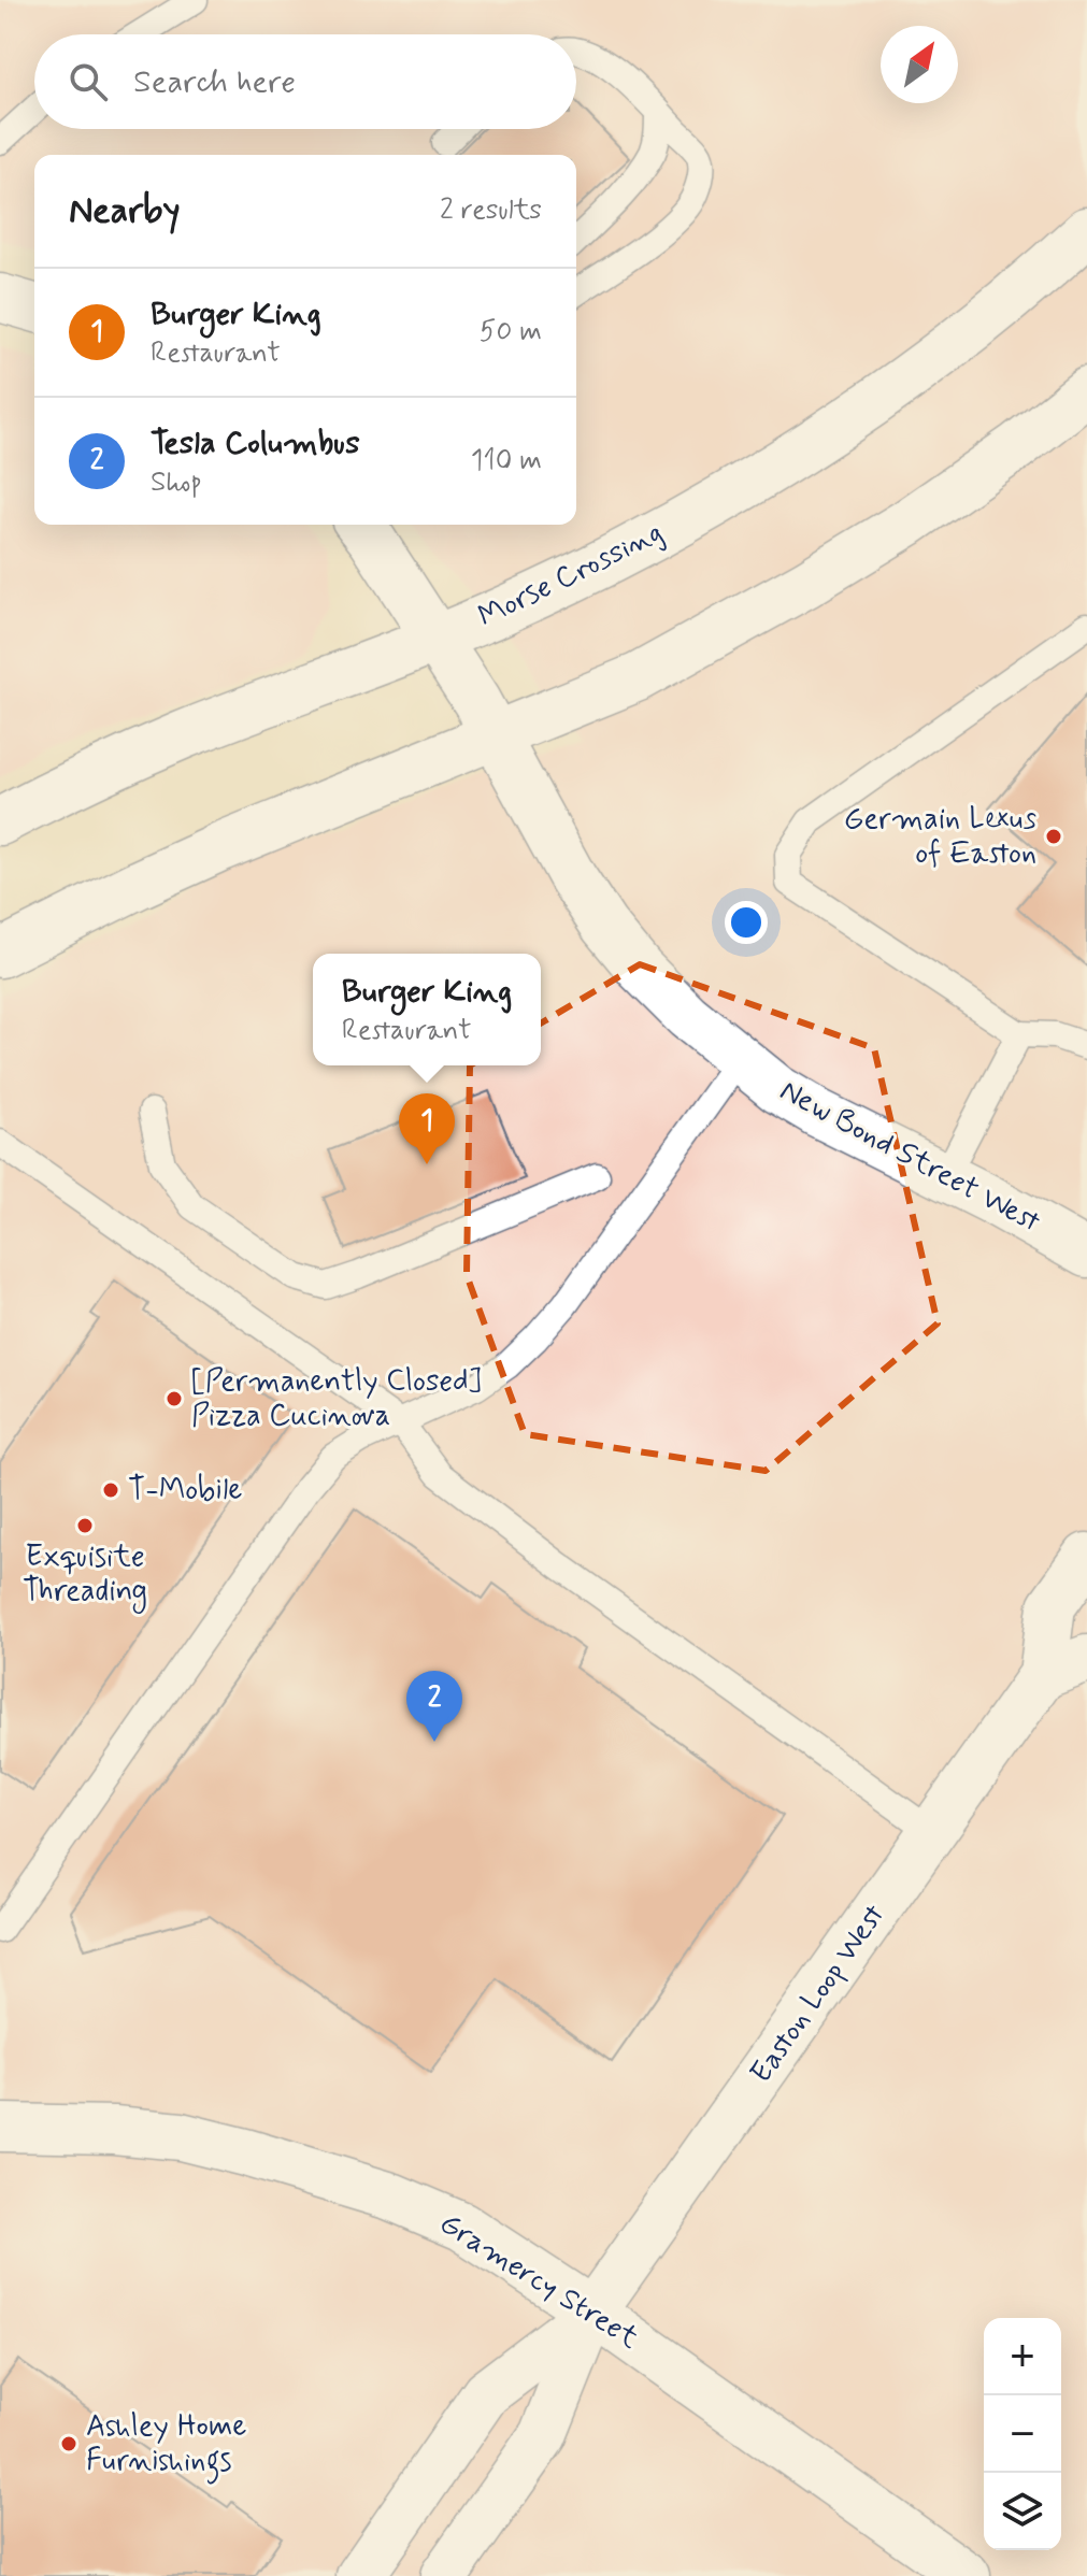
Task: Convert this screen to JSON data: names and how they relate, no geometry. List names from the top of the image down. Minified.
{"streets":{"street":["Morse Crossing","New Bond Street West","Easton Loop West","Gramercy Street"]},"crossings":[["Morse Crossing","New Bond Street West"],["Easton Loop West","Gramercy Street"]],"places":["Germain Lexus of Easton","[Permanently Closed] Pizza Cucinova","T-Mobile","Exquisite Threading","Ashley Home Furnishings"],"north":"top right","page":{"search":"Search here","heading":["Nearby","2 results"],"list":[{"mark":"1","name":"Burger King","note":"Restaurant","value":"50 m"},{"mark":"2","name":"Tesla Columbus","note":"Shop","value":"110 m"}],"popup":["Burger King","Restaurant"],"pins":["1","2"],"map_buttons":["+","−"]}}
